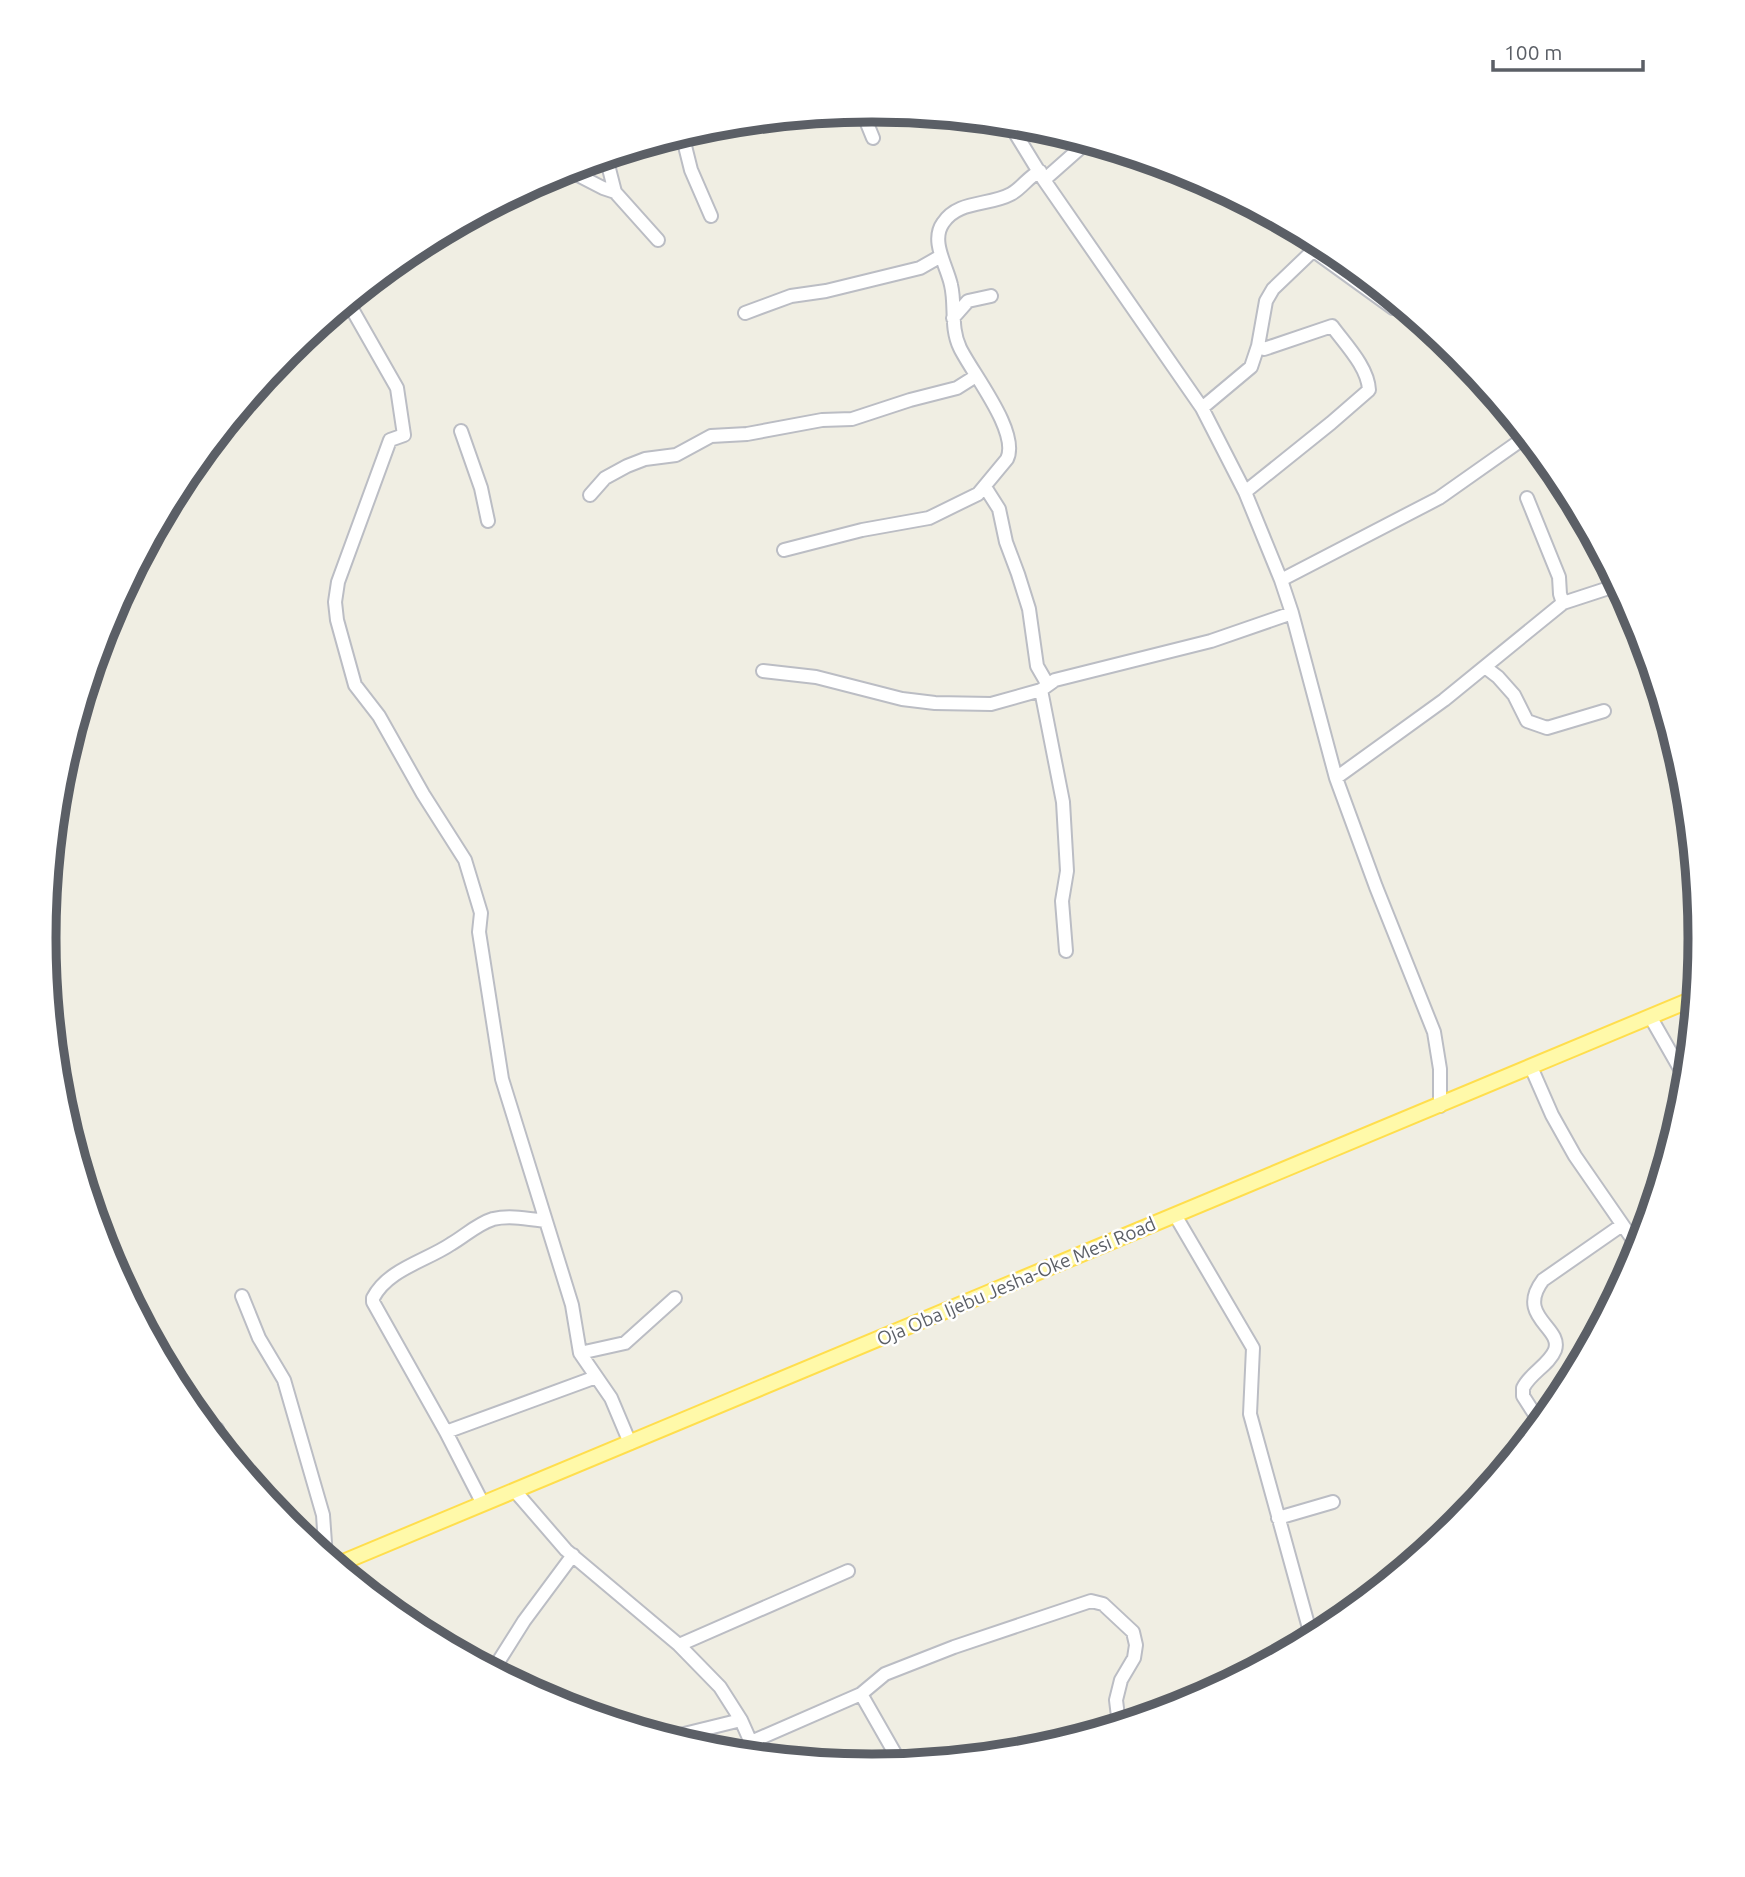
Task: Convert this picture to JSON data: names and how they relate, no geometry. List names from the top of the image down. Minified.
{"streets":{"main road":["Oja Oba Ijebu Jesha-Oke Mesi Road"]},"scale_bar":"100 m"}
